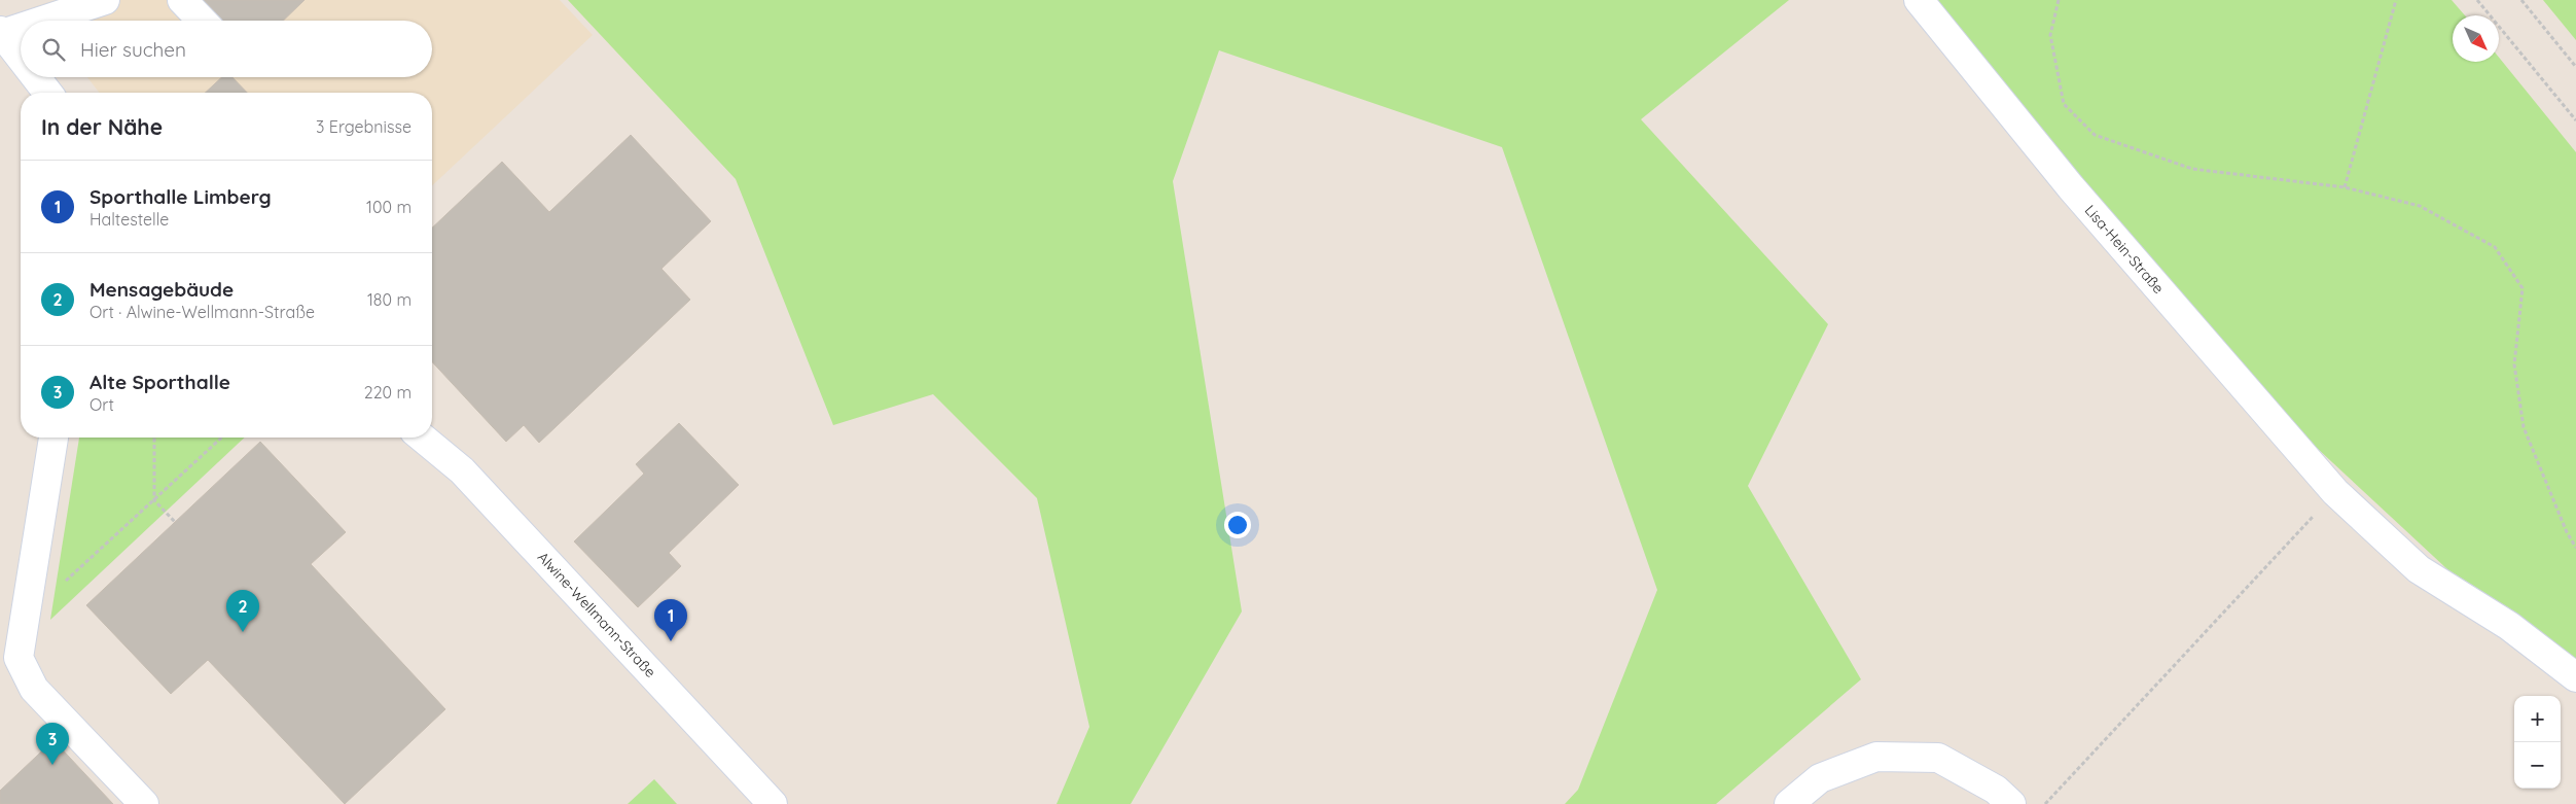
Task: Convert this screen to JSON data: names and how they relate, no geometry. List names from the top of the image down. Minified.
{"streets":{"street":["Lisa-Hein-Straße","Alwine-Wellmann-Straße"]},"north":"bottom right","page":{"search":"Hier suchen","heading":["In der Nähe","3 Ergebnisse"],"list":[{"mark":"1","name":"Sporthalle Limberg","note":"Haltestelle","value":"100 m"},{"mark":"2","name":"Mensagebäude","note":"Ort · Alwine-Wellmann-Straße","value":"180 m"},{"mark":"3","name":"Alte Sporthalle","note":"Ort","value":"220 m"}],"pins":["2","1","3"],"map_buttons":["+","−"]}}
